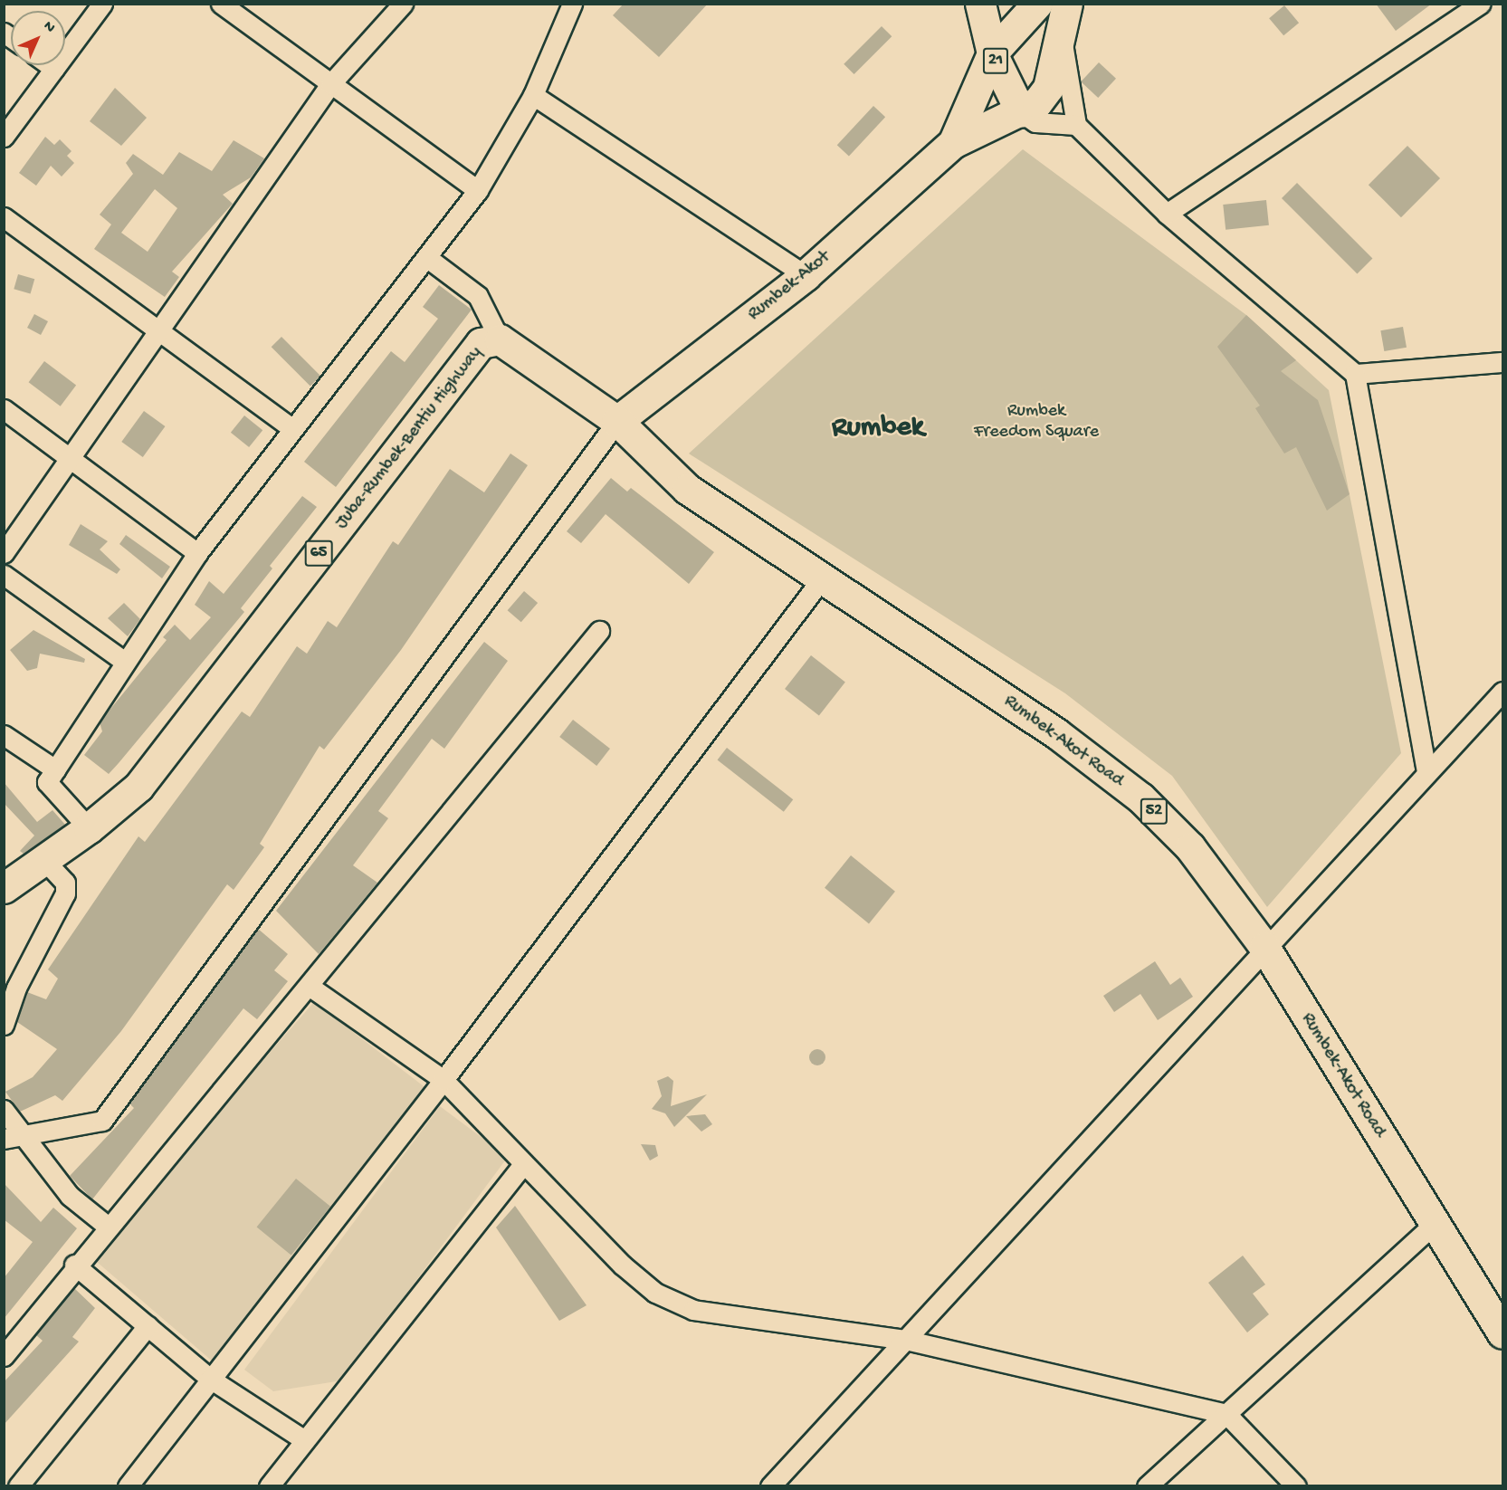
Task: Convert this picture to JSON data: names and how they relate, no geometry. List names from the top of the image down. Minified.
{"streets":{"main road":["21","Rumbek-Akot","Juba-Rumbek-Bentiu Highway","65","Rumbek-Akot Road","52"]},"crossings":[["21","Rumbek-Akot"],["Rumbek-Akot","Juba-Rumbek-Bentiu Highway"],["Juba-Rumbek-Bentiu Highway","Rumbek-Akot Road"]],"districts":["Rumbek"],"parks":["Rumbek Freedom Square"],"north":"top right"}
